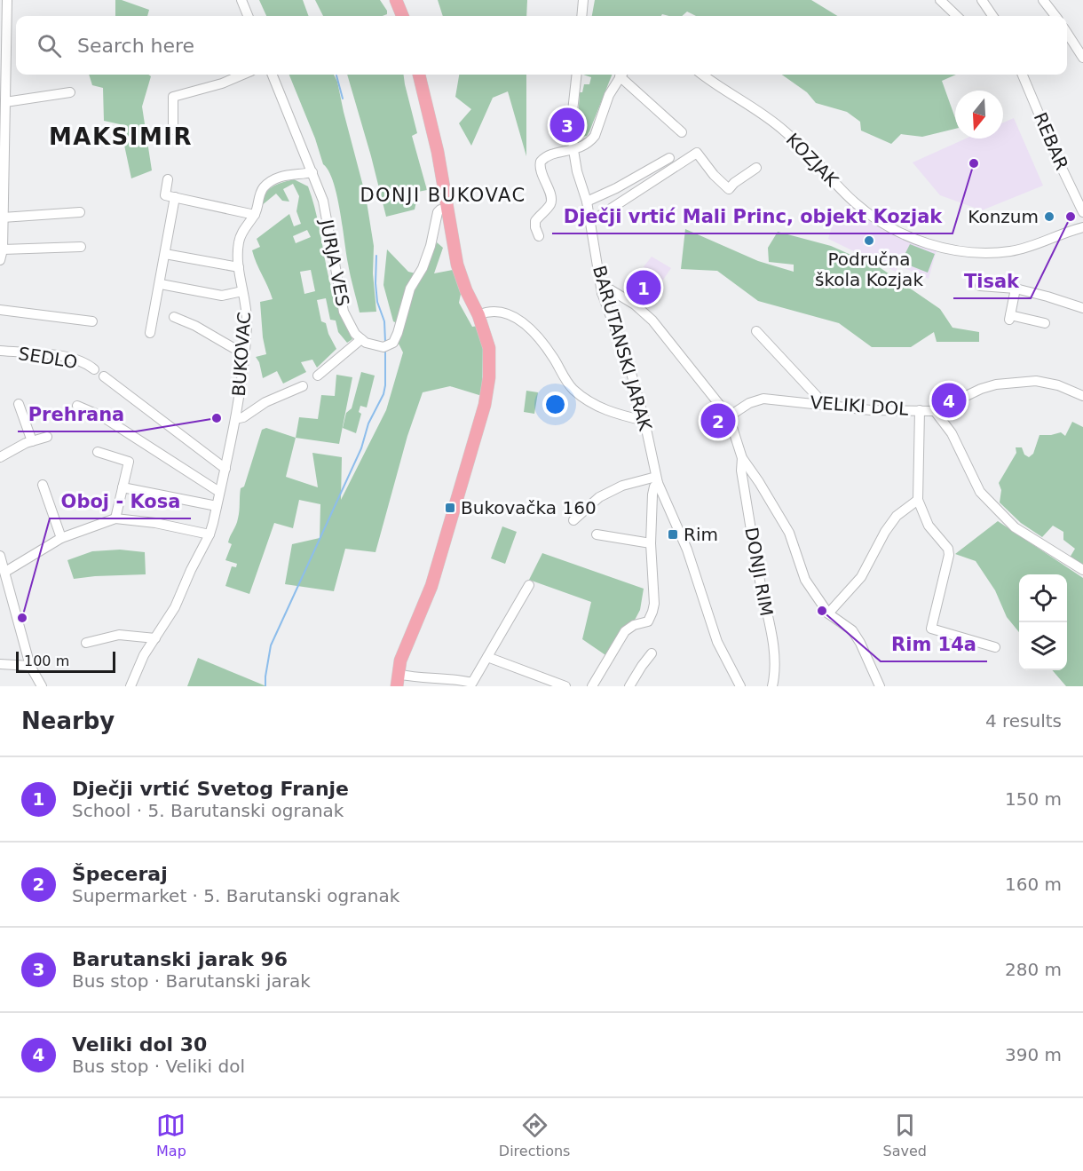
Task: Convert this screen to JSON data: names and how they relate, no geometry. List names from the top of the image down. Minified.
{"streets":{"street":["REBAR","KOZJAK","JURJA VES","BARUTANSKI JARAK","BUKOVAC","SEDLO","VELIKI DOL","DONJI RIM"]},"crossings":[["JURJA VES","BUKOVAC"]],"districts":["MAKSIMIR","DONJI BUKOVAC"],"places":{"other":["Dječji vrtić Mali Princ, objekt Kozjak","Konzum","Tisak","Područna škola Kozjak","Prehrana","Rim 14a","Oboj - Kosa"],"transit":["Bukovačka 160","Rim"]},"scale_bar":"100 m","north":"bottom","page":{"search":"Search here","pins":["3","1","4","2"],"scale":"100 m","heading":["Nearby","4 results"],"list":[{"mark":"1","name":"Dječji vrtić Svetog Franje","note":"School · 5. Barutanski ogranak","value":"150 m"},{"mark":"2","name":"Špeceraj","note":"Supermarket · 5. Barutanski ogranak","value":"160 m"},{"mark":"3","name":"Barutanski jarak 96","note":"Bus stop · Barutanski jarak","value":"280 m"},{"mark":"4","name":"Veliki dol 30","note":"Bus stop · Veliki dol","value":"390 m"}],"nav":["Map","Directions","Saved"]}}
